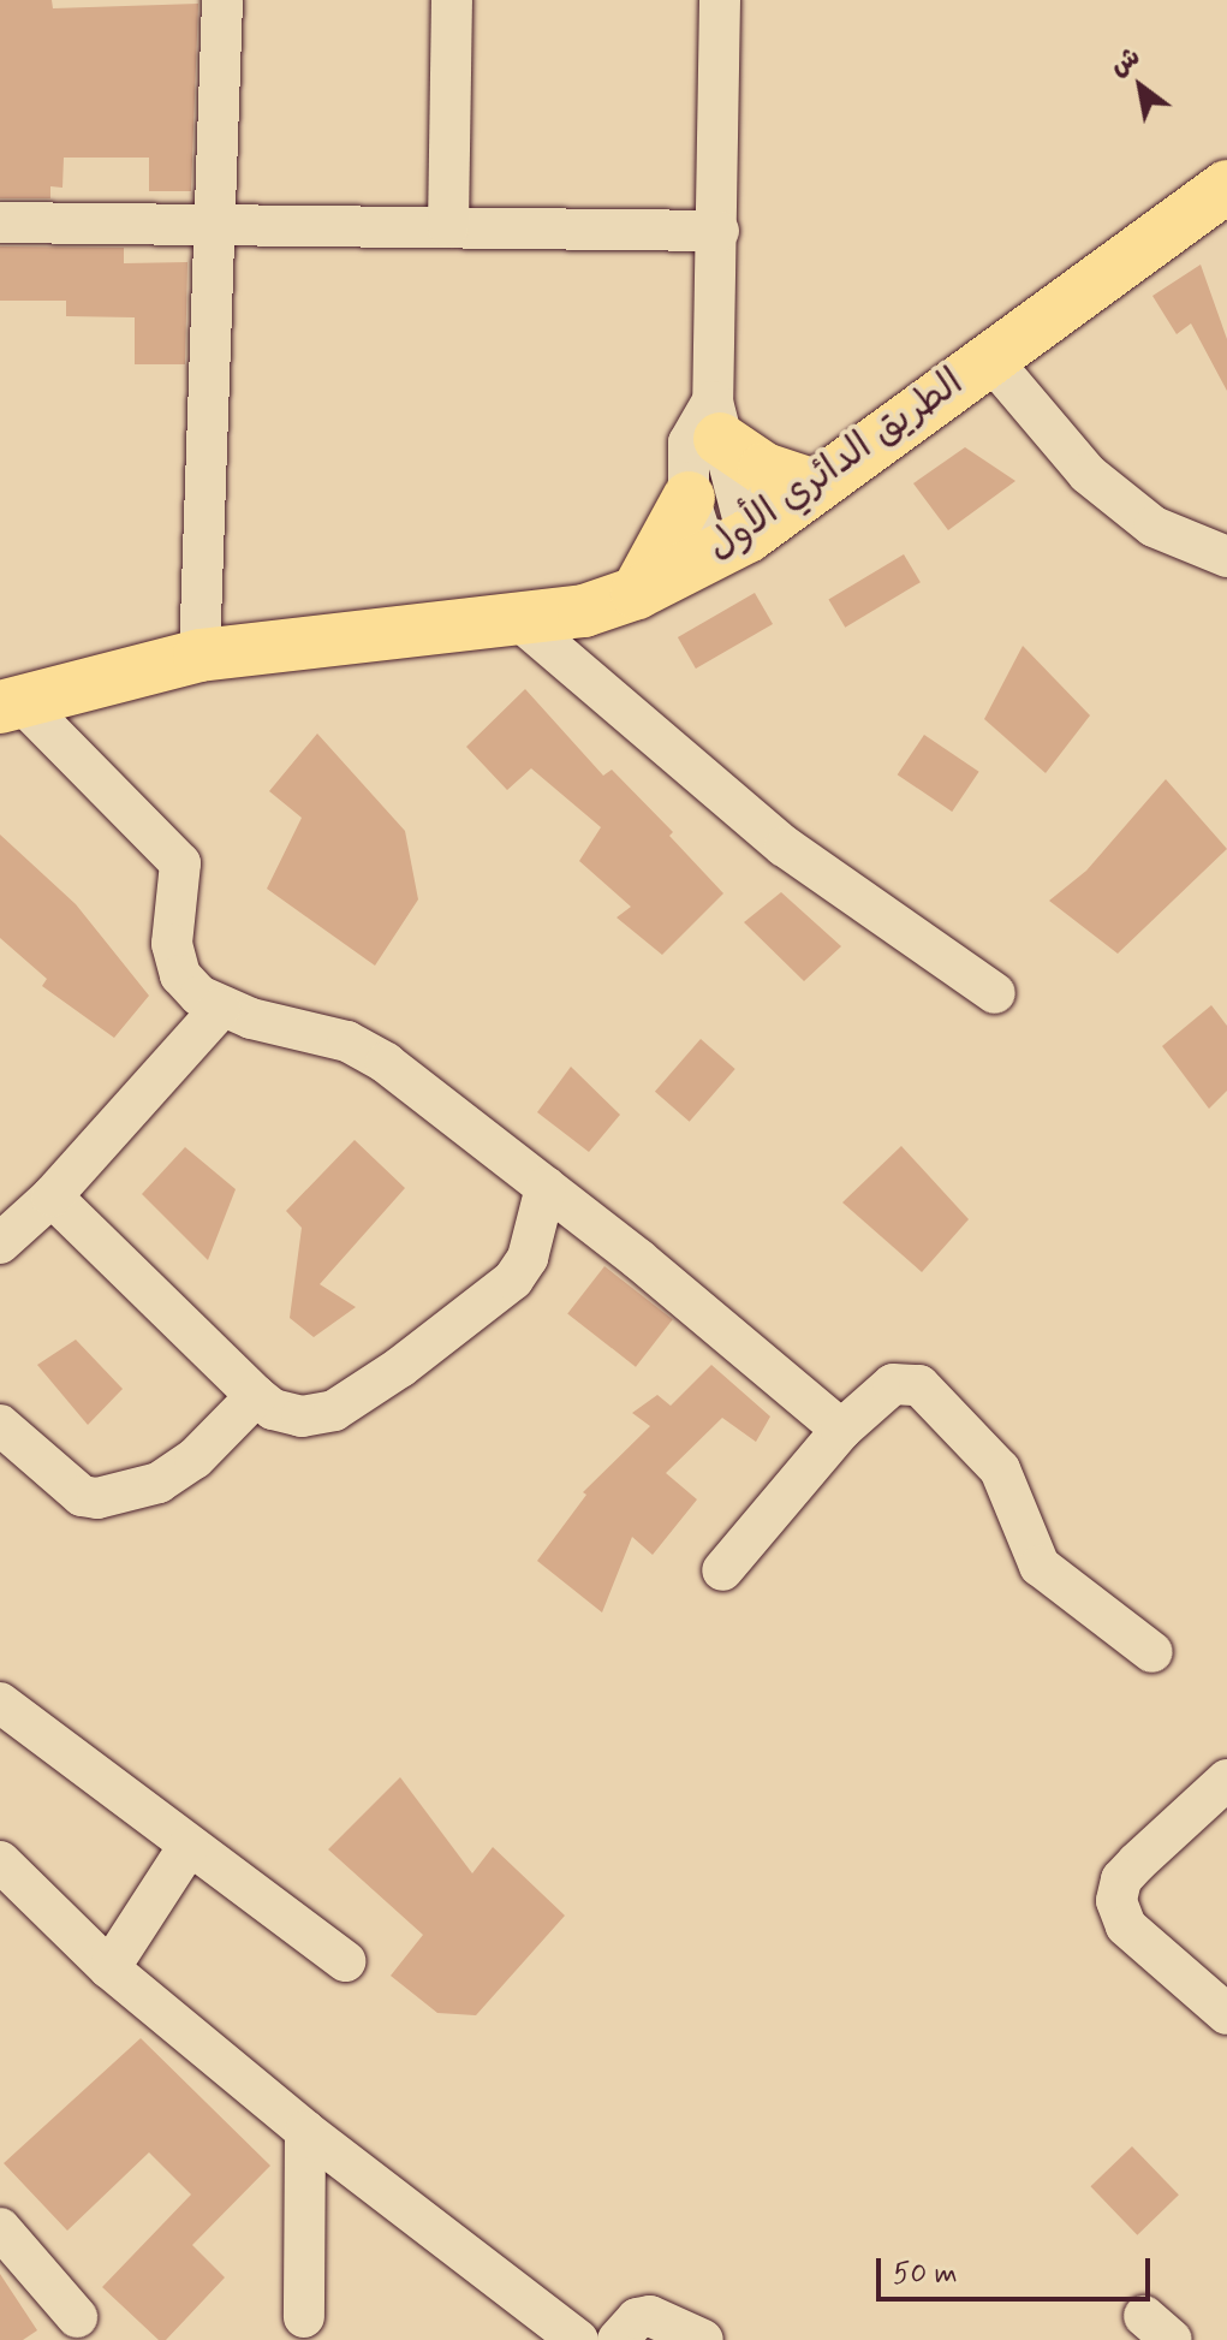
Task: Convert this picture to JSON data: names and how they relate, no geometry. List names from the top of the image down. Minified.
{"streets":{"main road":["الطريق الدائري الأول"]},"scale_bar":"50 m","north":"top left"}
